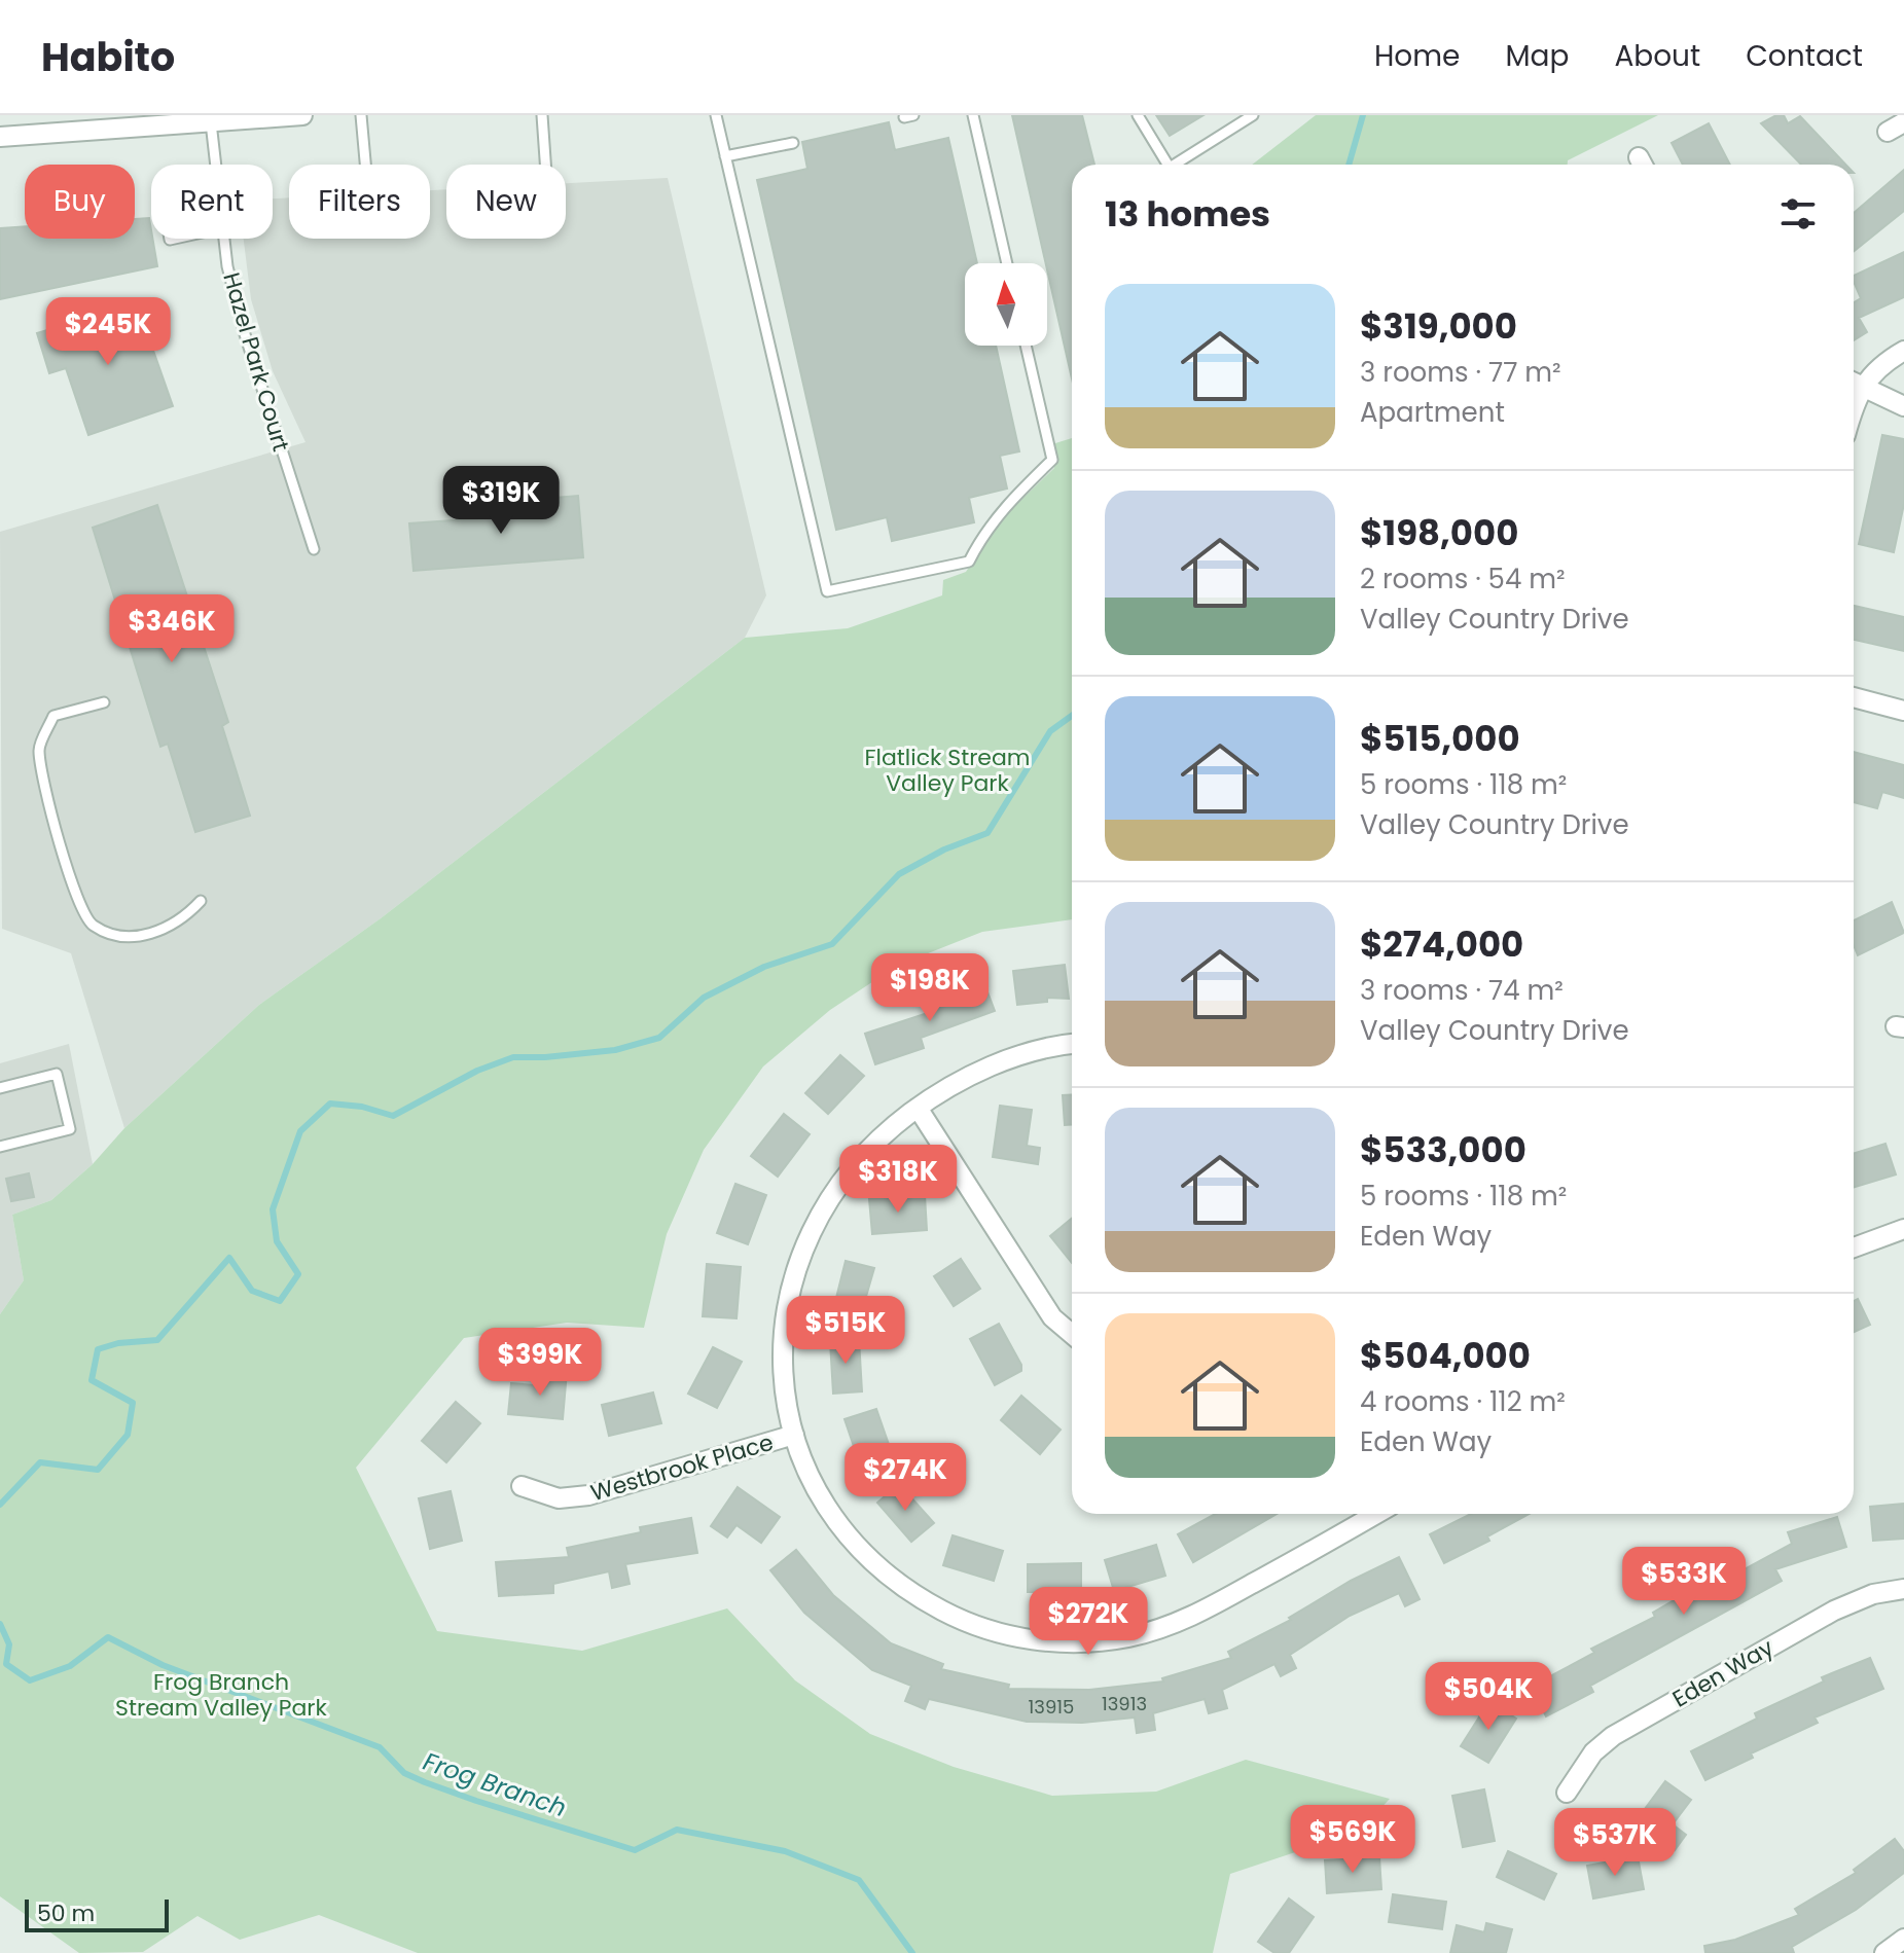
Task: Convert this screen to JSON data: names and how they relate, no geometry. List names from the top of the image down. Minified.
{"streets":{"street":["Westbrook Place","Eden Way"],"lane":["Hazel Park Court"]},"water":["Frog Branch"],"parks":["Flatlick Stream Valley Park","Frog Branch Stream Valley Park"],"house_numbers":["13913","13915"],"scale_bar":"50 m","north":"top","page":{"header":"Habito","nav":["Home","Map","About","Contact"],"chip":["Buy","Rent","Filters","New"],"heading":"13 homes","list":[{"name":"$319,000","note":"3 rooms · 77 m² · Apartment"},{"name":"$198,000","note":"2 rooms · 54 m² · Valley Country Drive"},{"name":"$515,000","note":"5 rooms · 118 m² · Valley Country Drive"},{"name":"$274,000","note":"3 rooms · 74 m² · Valley Country Drive"},{"name":"$533,000","note":"5 rooms · 118 m² · Eden Way"},{"name":"$504,000","note":"4 rooms · 112 m² · Eden Way"}],"price":["$245K","$319K","$346K","$198K","$318K","$515K","$399K","$274K","$533K","$272K","$504K","$569K","$537K"],"scale":"50 m"}}
